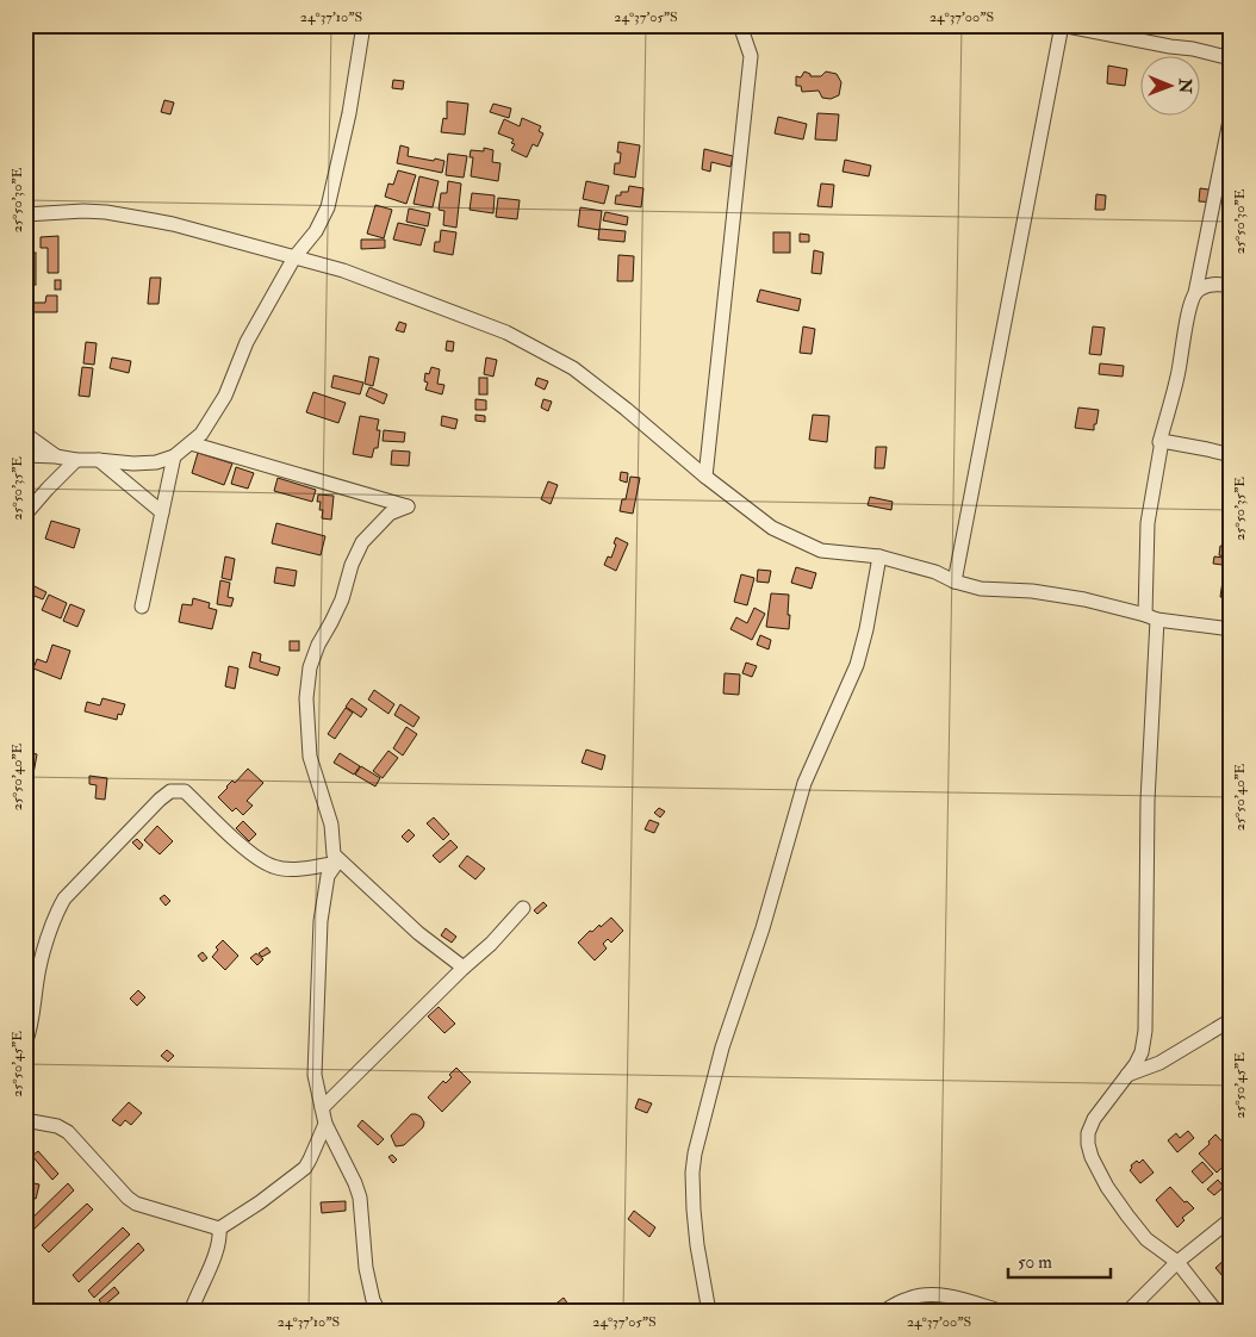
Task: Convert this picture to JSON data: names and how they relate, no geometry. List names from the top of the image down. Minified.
{"scale_bar":"50 m","north":"right","coordinates":["24°37'10\"S","24°37'05\"S","24°37'00\"S","25°50'30\"E","25°50'35\"E","25°50'40\"E","25°50'45\"E"]}
